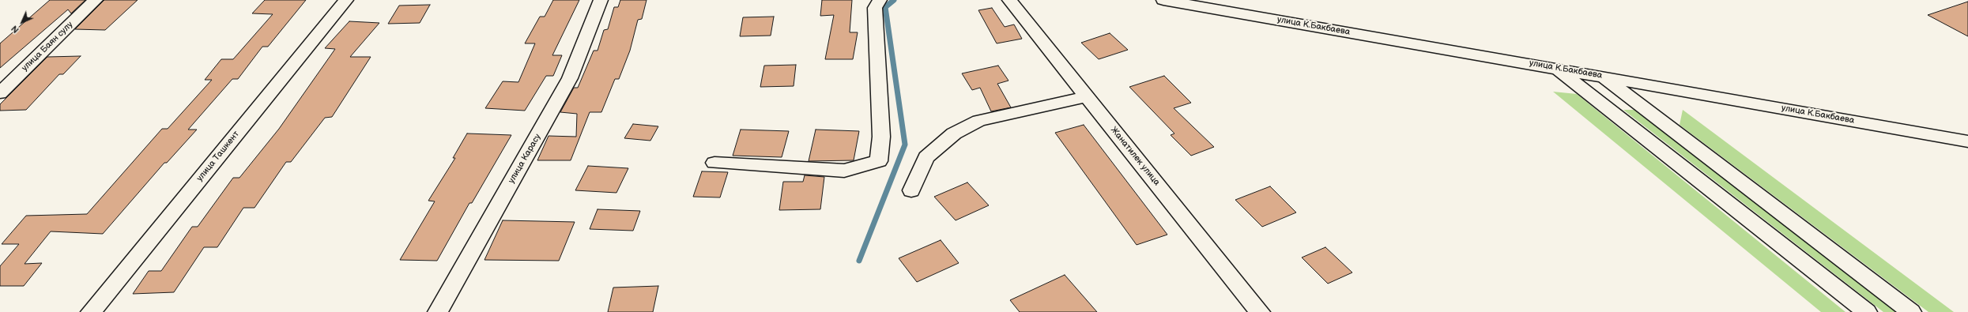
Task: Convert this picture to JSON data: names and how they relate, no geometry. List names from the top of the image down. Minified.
{"streets":{"street":["улица К.Бакбаева","улица Баян сулу","улица Ташкент","Жанатилек улица","улица Карасу"]},"north":"bottom left"}
